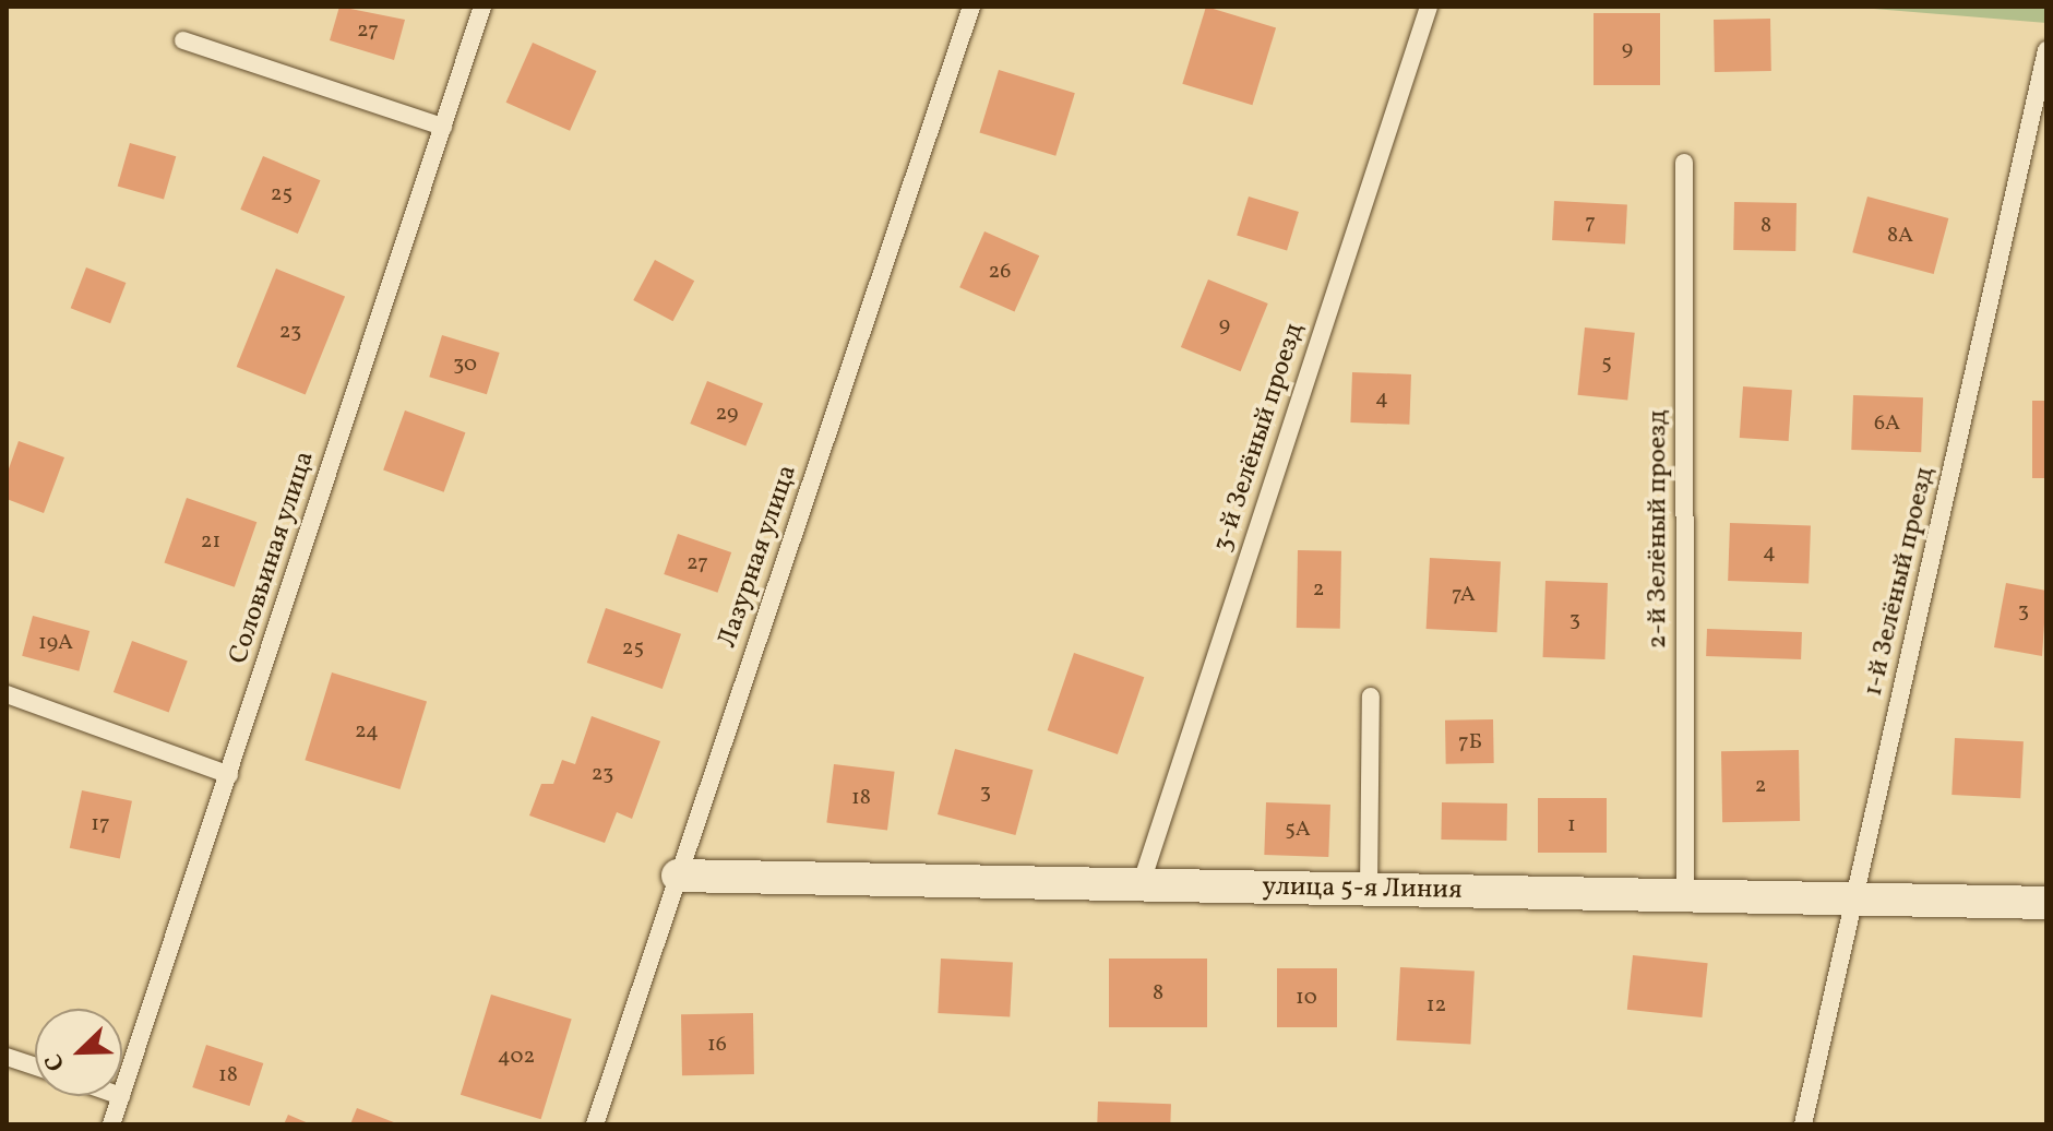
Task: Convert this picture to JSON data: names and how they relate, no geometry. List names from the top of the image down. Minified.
{"streets":{"street":["улица 5-я Линия"],"lane":["3-й Зелёный проезд","2-й Зелёный проезд","Лазурная улица","Соловьиная улица","1-й Зелёный проезд"]},"crossings":[["3-й Зелёный проезд","улица 5-я Линия"],["2-й Зелёный проезд","улица 5-я Линия"],["Лазурная улица","улица 5-я Линия"],["1-й Зелёный проезд","улица 5-я Линия"]],"house_numbers":["27","9","25","7","8","8А","26","9","23","5","30","4","29","6А","21","4","27","2","7А","3","3","19А","25","24","7Б","23","2","3","18","17","1","5А","8","10","12","16","402","18"],"north":"bottom left"}
